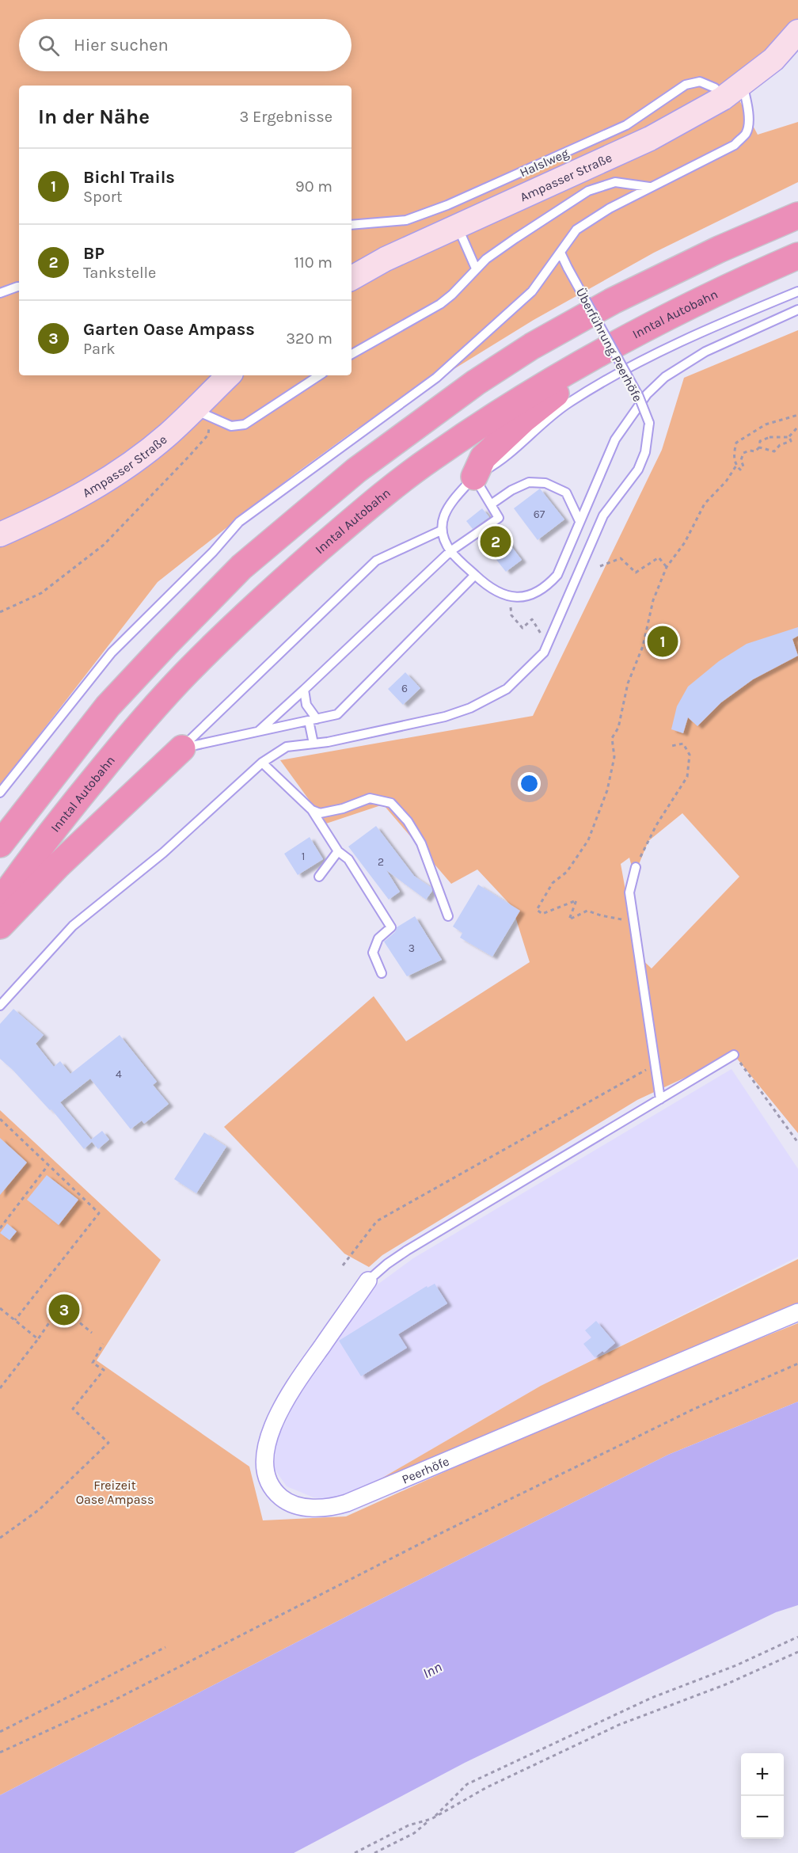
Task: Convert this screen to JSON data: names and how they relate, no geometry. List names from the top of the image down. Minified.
{"streets":{"highway":["Inntal Autobahn"],"main road":["Ampasser Straße"],"street":["Peerhöfe"],"lane":["Halslweg","Überführung Peerhöfe"]},"crossings":[["Halslweg","Ampasser Straße"]],"water":["Inn"],"parks":["Freizeit Oase Ampass"],"house_numbers":["67","6","1","2","3","4"],"page":{"search":"Hier suchen","heading":["In der Nähe","3 Ergebnisse"],"list":[{"mark":"1","name":"Bichl Trails","note":"Sport","value":"90 m"},{"mark":"2","name":"BP","note":"Tankstelle","value":"110 m"},{"mark":"3","name":"Garten Oase Ampass","note":"Park","value":"320 m"}],"pins":["2","1","3"],"map_buttons":["+","−"]}}
